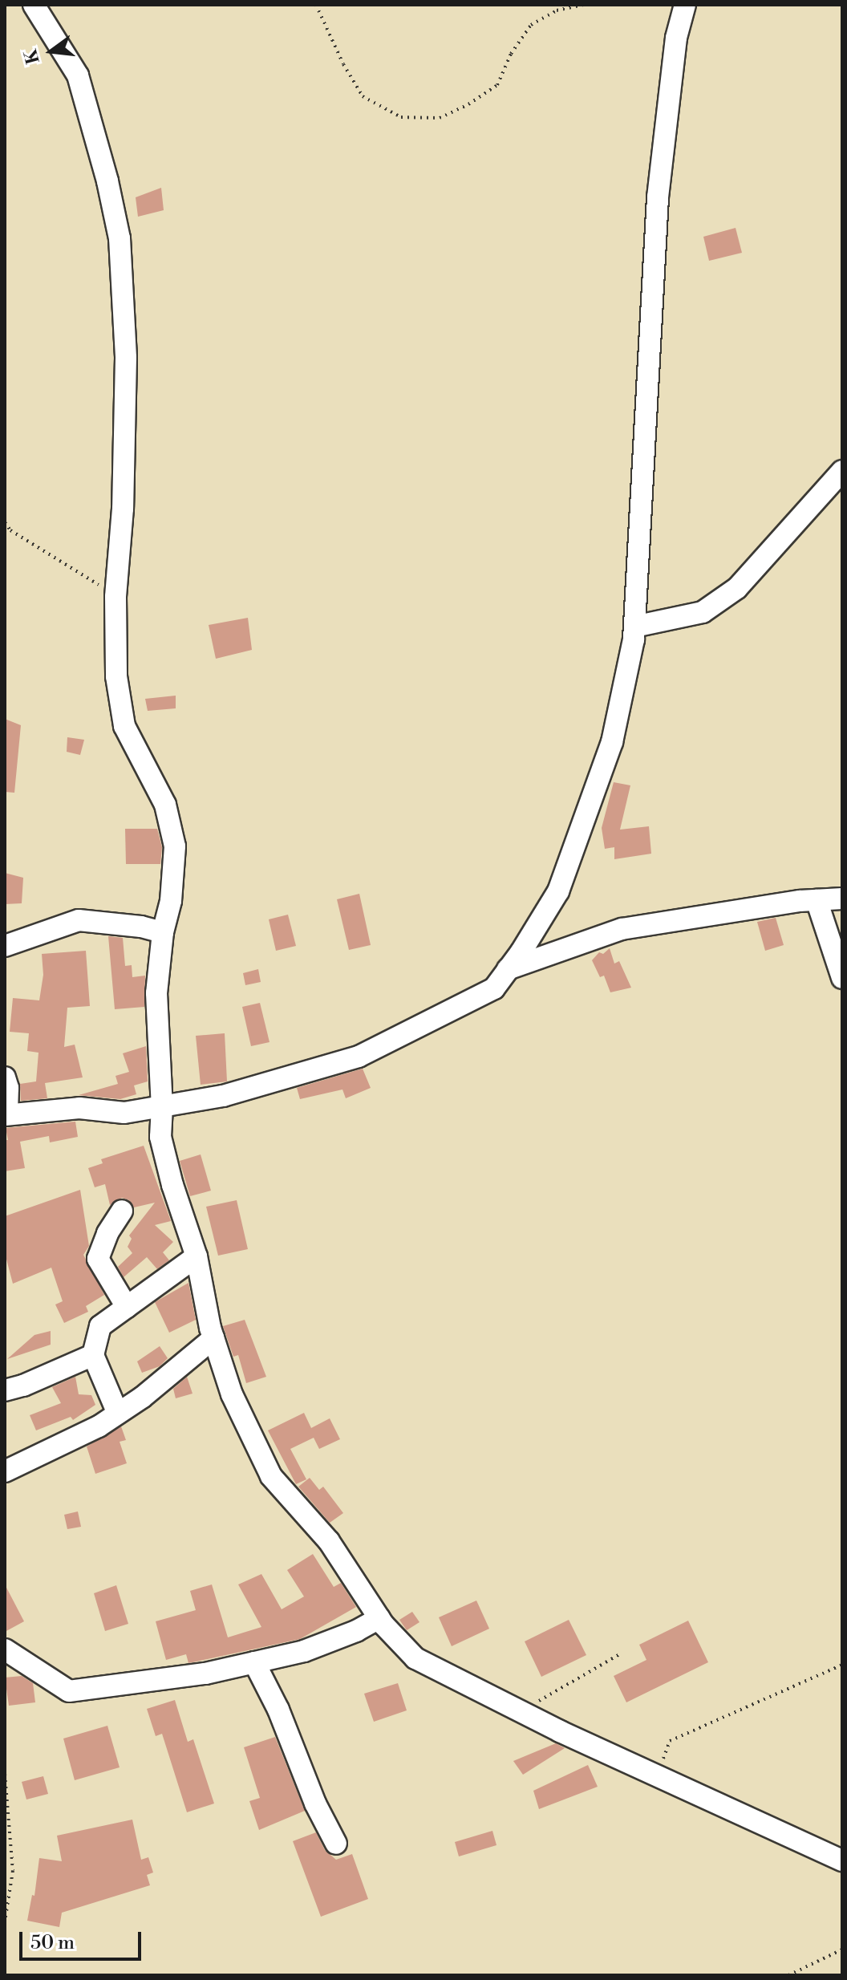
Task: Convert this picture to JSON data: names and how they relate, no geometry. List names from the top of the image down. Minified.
{"scale_bar":"50 m","north":"left"}
